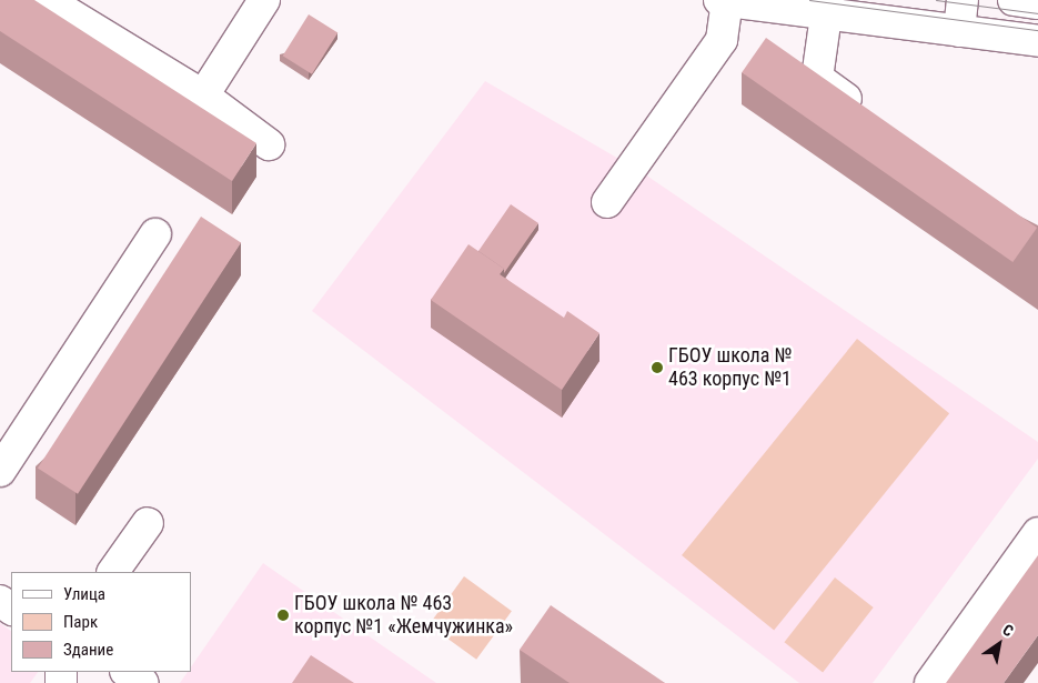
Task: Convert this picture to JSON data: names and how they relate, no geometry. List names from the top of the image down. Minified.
{"places":["ГБОУ школа № 463 корпус №1","ГБОУ школа № 463 корпус №1 «Жемчужинка»"],"legend":["Улица","Парк","Здание"],"north":"top right"}
